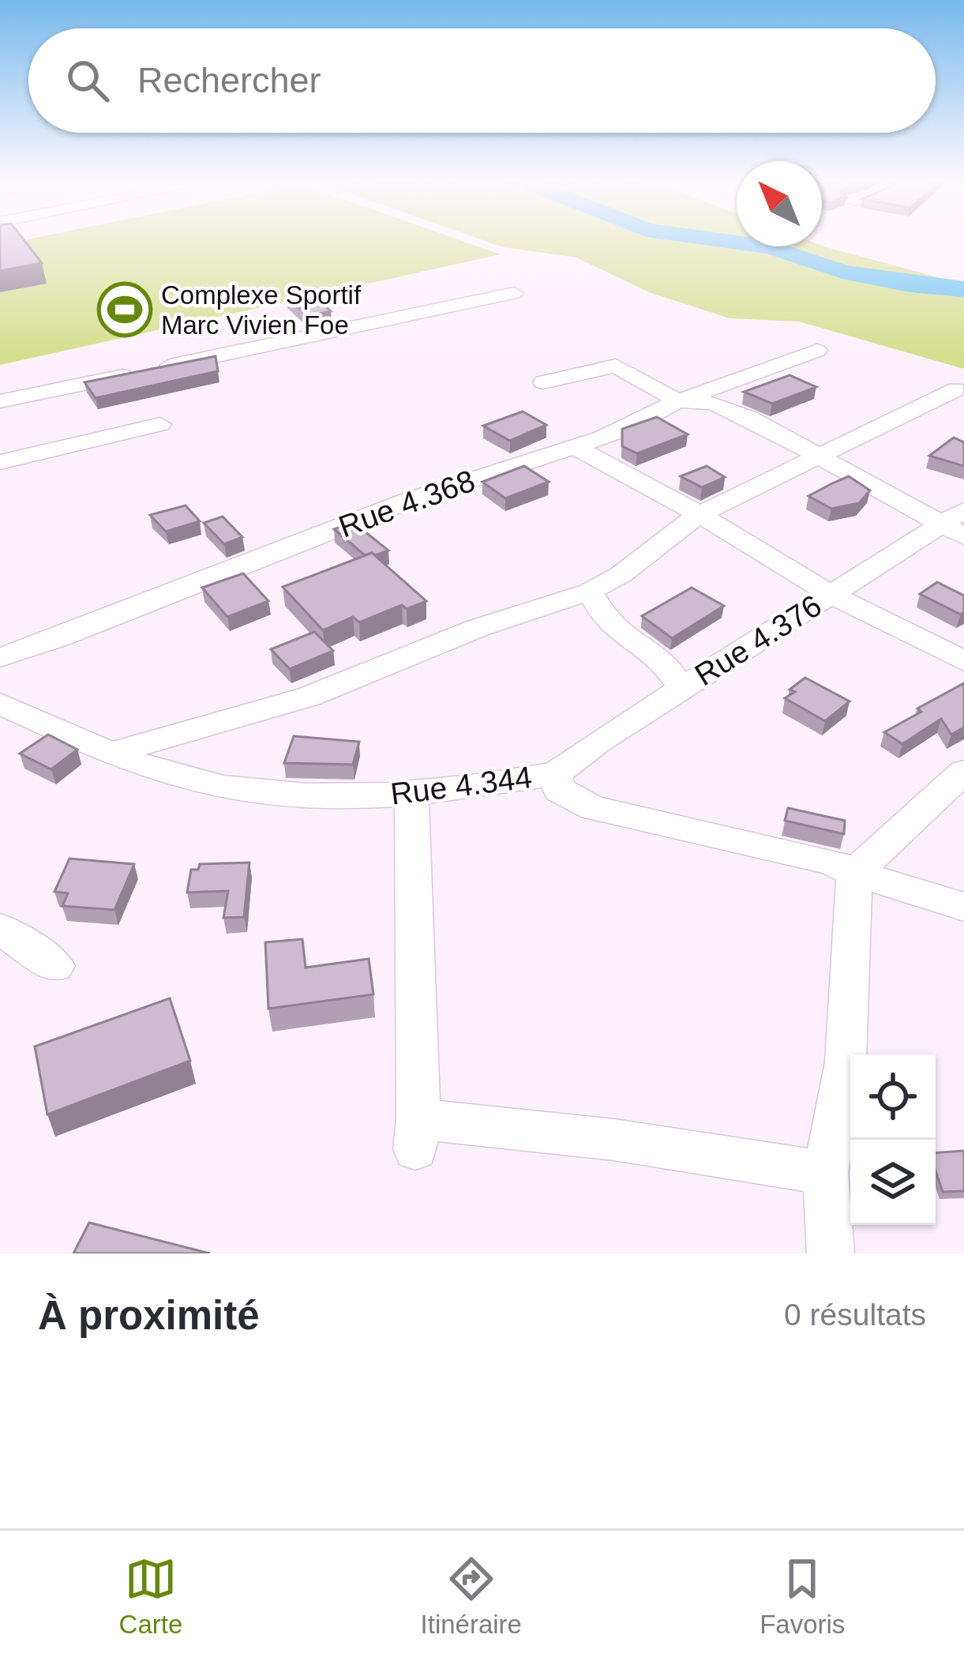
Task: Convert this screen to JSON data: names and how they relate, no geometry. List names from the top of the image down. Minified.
{"streets":{"street":["Rue 4.368","Rue 4.376","Rue 4.344"]},"crossings":[["Rue 4.376","Rue 4.344"]],"places":{"sports":["Complexe Sportif Marc Vivien Foe"]},"north":"top left","page":{"search":"Rechercher","heading":["À proximité","0 résultats"],"nav":["Carte","Itinéraire","Favoris"]}}
